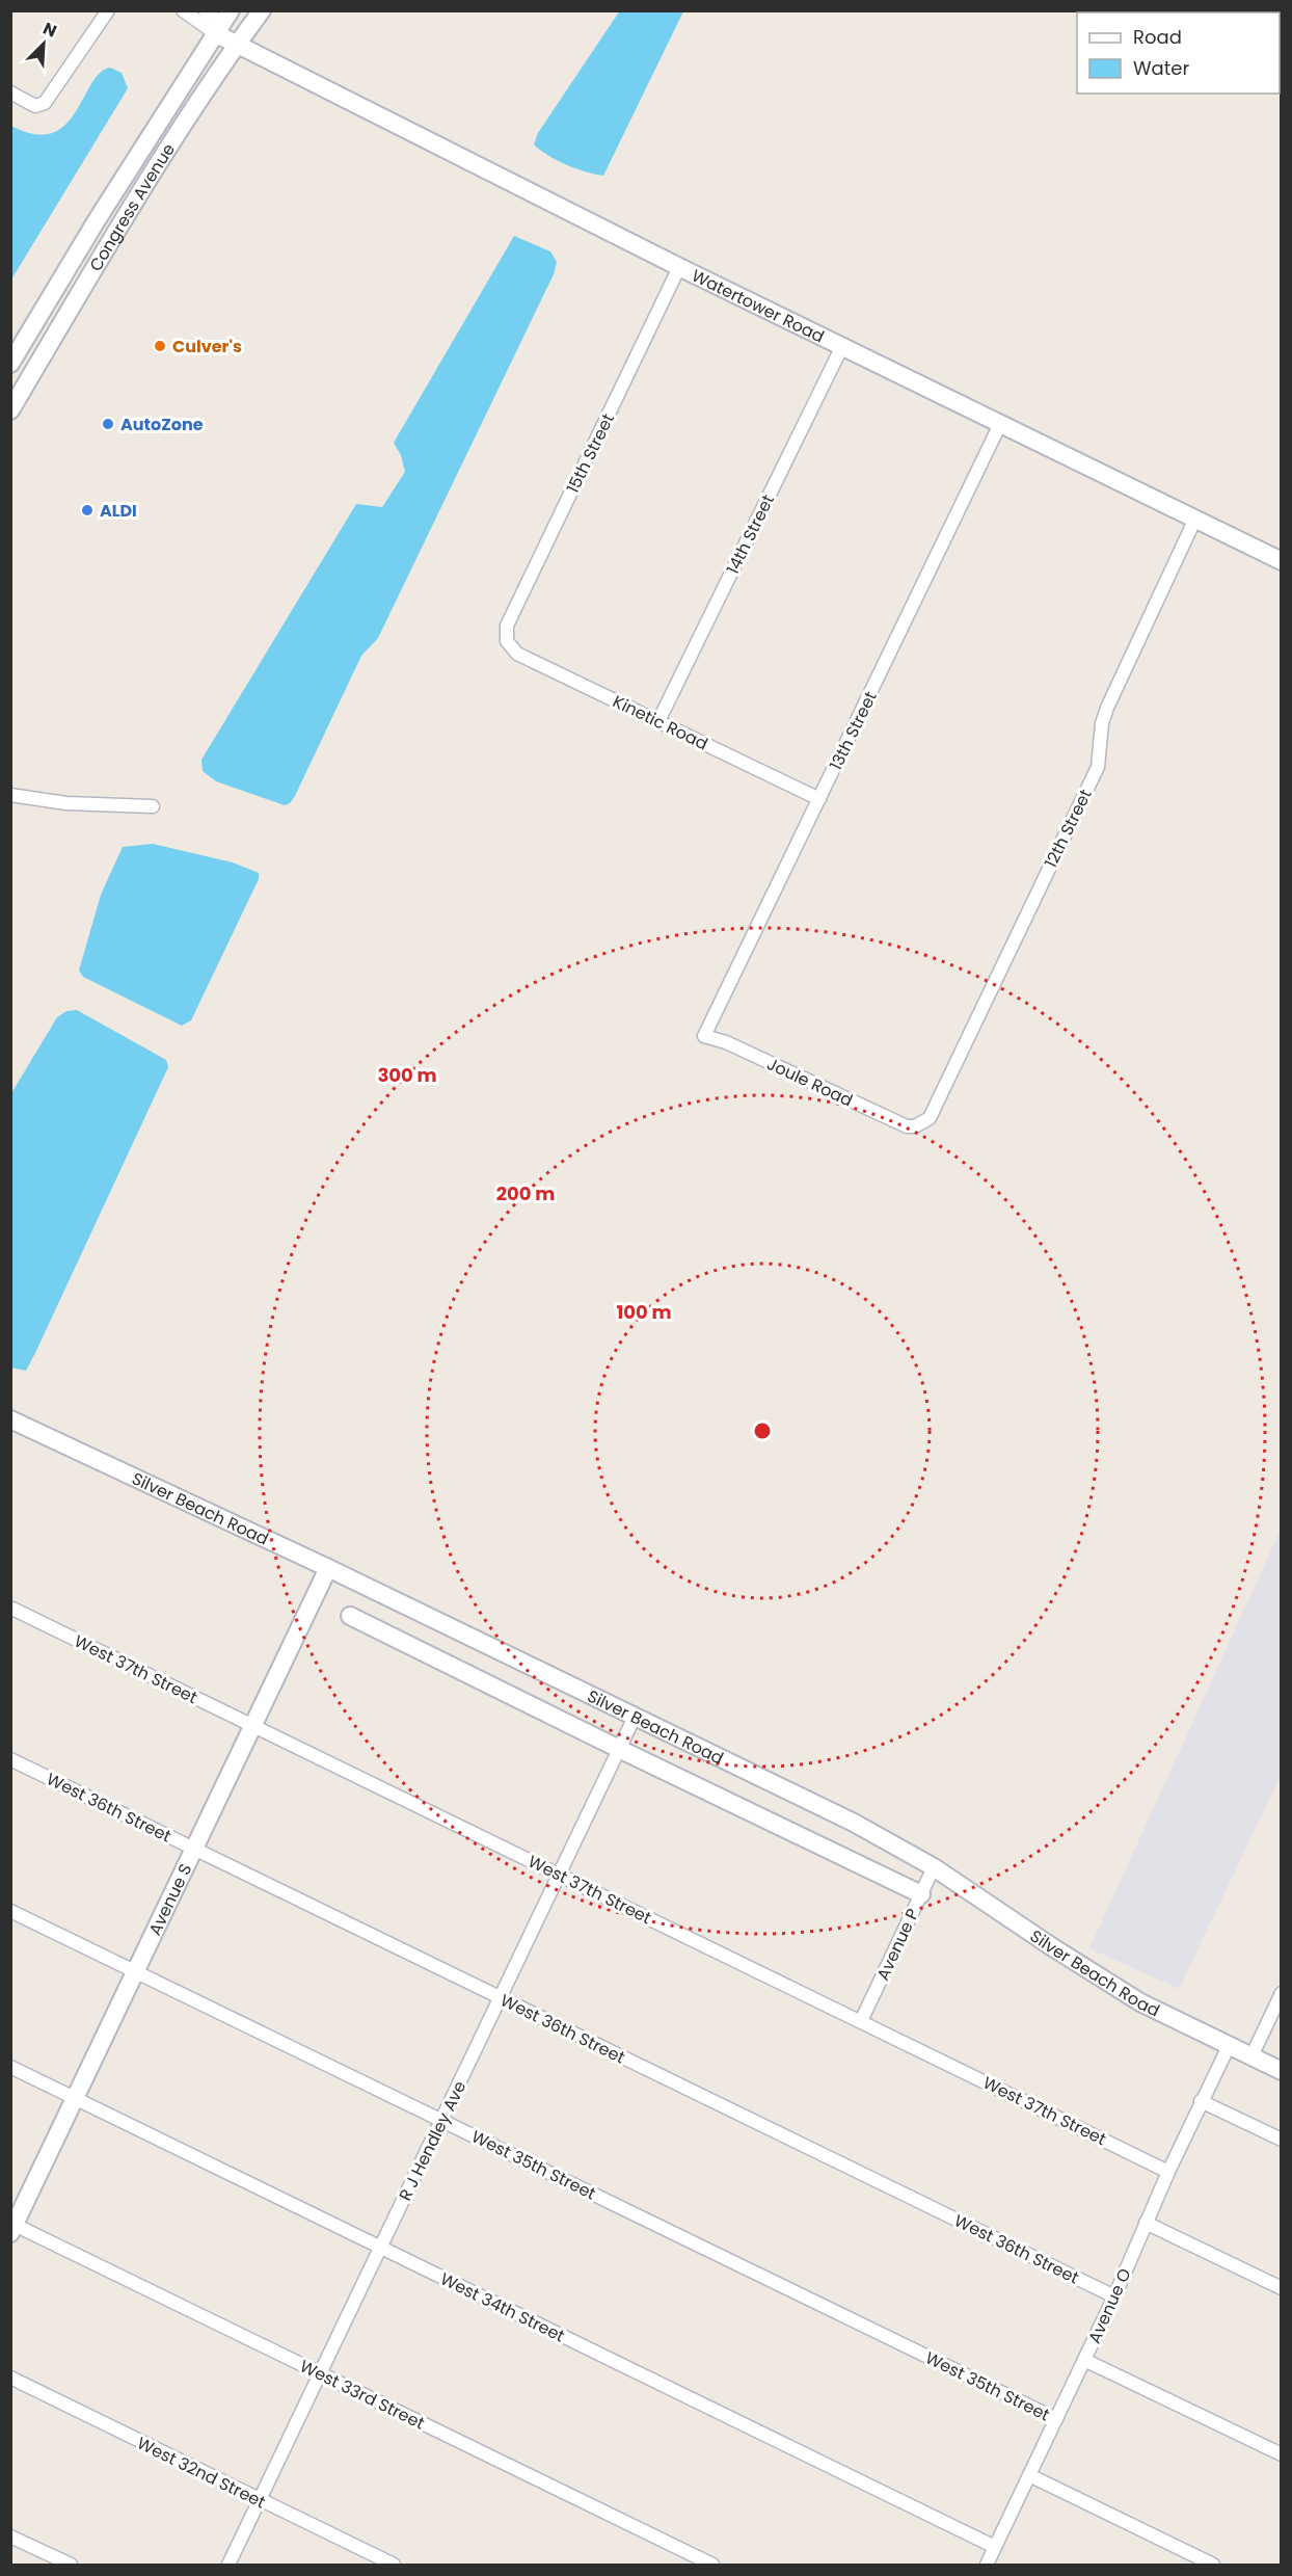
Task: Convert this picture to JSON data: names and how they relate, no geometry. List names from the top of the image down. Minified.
{"streets":{"street":["Congress Avenue","Watertower Road","15th Street","14th Street","Kinetic Road","13th Street","12th Street","Joule Road","Silver Beach Road","West 37th Street","West 36th Street","Avenue S","Avenue P","R J Hendley Ave","West 35th Street","Avenue O","West 34th Street","West 33rd Street","West 32nd Street"]},"crossings":[["Congress Avenue","Watertower Road"],["Watertower Road","15th Street"],["Watertower Road","14th Street"],["Watertower Road","13th Street"],["Watertower Road","12th Street"],["15th Street","Kinetic Road"],["14th Street","Kinetic Road"],["Kinetic Road","13th Street"],["13th Street","Joule Road"],["12th Street","Joule Road"],["Silver Beach Road","Avenue S"],["Silver Beach Road","Avenue P"],["Silver Beach Road","R J Hendley Ave"],["Silver Beach Road","Avenue O"],["West 37th Street","Avenue S"],["West 37th Street","Avenue P"],["West 37th Street","R J Hendley Ave"],["West 37th Street","Avenue O"],["West 36th Street","Avenue S"],["West 36th Street","R J Hendley Ave"],["West 36th Street","Avenue O"],["Avenue S","West 35th Street"],["Avenue S","West 34th Street"],["Avenue S","West 33rd Street"],["R J Hendley Ave","West 35th Street"],["R J Hendley Ave","West 34th Street"],["R J Hendley Ave","West 33rd Street"],["R J Hendley Ave","West 32nd Street"],["West 35th Street","Avenue O"],["Avenue O","West 34th Street"]],"places":["Culver's","AutoZone","ALDI"],"legend":["Road","Water"],"north":"top right","rings":["300 m","200 m","100 m"]}
